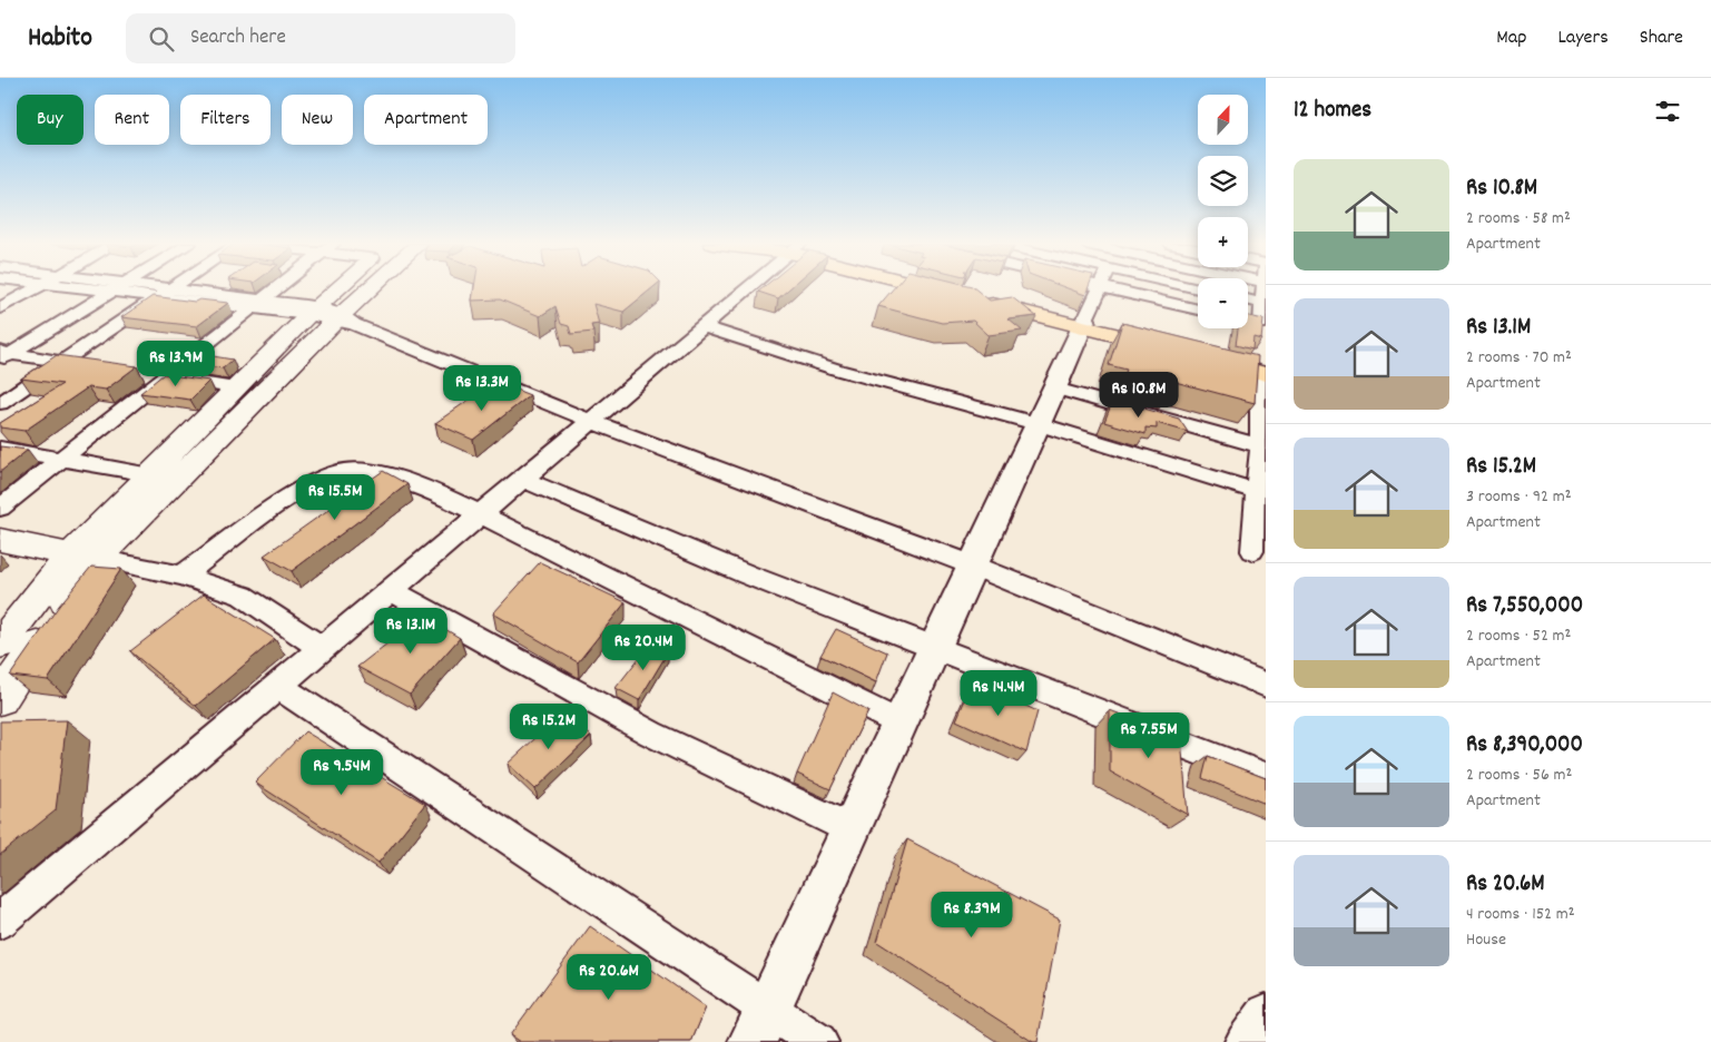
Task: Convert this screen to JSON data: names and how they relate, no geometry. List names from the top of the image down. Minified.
{"north":"top","page":{"header":"Habito","search":"Search here","nav":["Map","Layers","Share"],"heading":"12 homes","map_buttons":["+","−"],"chip":["Buy","Rent","Filters","New","Apartment"],"list":[{"name":"Rs 10.8M","note":"2 rooms · 58 m² · Apartment"},{"name":"Rs 13.1M","note":"2 rooms · 70 m² · Apartment"},{"name":"Rs 15.2M","note":"3 rooms · 92 m² · Apartment"},{"name":"Rs 7,550,000","note":"2 rooms · 52 m² · Apartment"},{"name":"Rs 8,390,000","note":"2 rooms · 56 m² · Apartment"},{"name":"Rs 20.6M","note":"4 rooms · 152 m² · House"}],"price":["Rs 13.9M","Rs 13.3M","Rs 10.8M","Rs 15.5M","Rs 13.1M","Rs 20.4M","Rs 14.4M","Rs 15.2M","Rs 7.55M","Rs 9.54M","Rs 8.39M","Rs 20.6M"]}}
